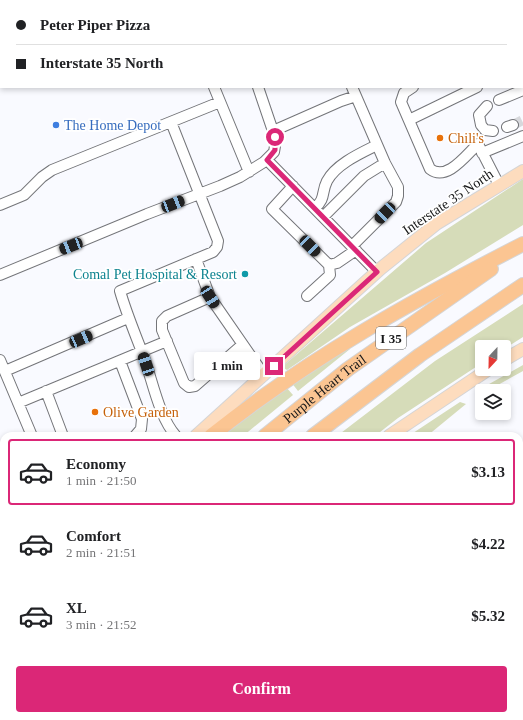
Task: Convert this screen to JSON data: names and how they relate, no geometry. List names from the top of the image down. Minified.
{"streets":{"highway":["I 35","Purple Heart Trail"],"main road":["Interstate 35 North"]},"places":["The Home Depot","Chili's","Comal Pet Hospital & Resort","Olive Garden"],"north":"bottom","page":{"banner":["Peter Piper Pizza","Interstate 35 North"],"bubble":"1 min","list":[{"name":"Economy","note":"1 min · 21:50","value":"$3.13"},{"name":"Comfort","note":"2 min · 21:51","value":"$4.22"},{"name":"XL","note":"3 min · 21:52","value":"$5.32"}],"buttons":"Confirm"}}
